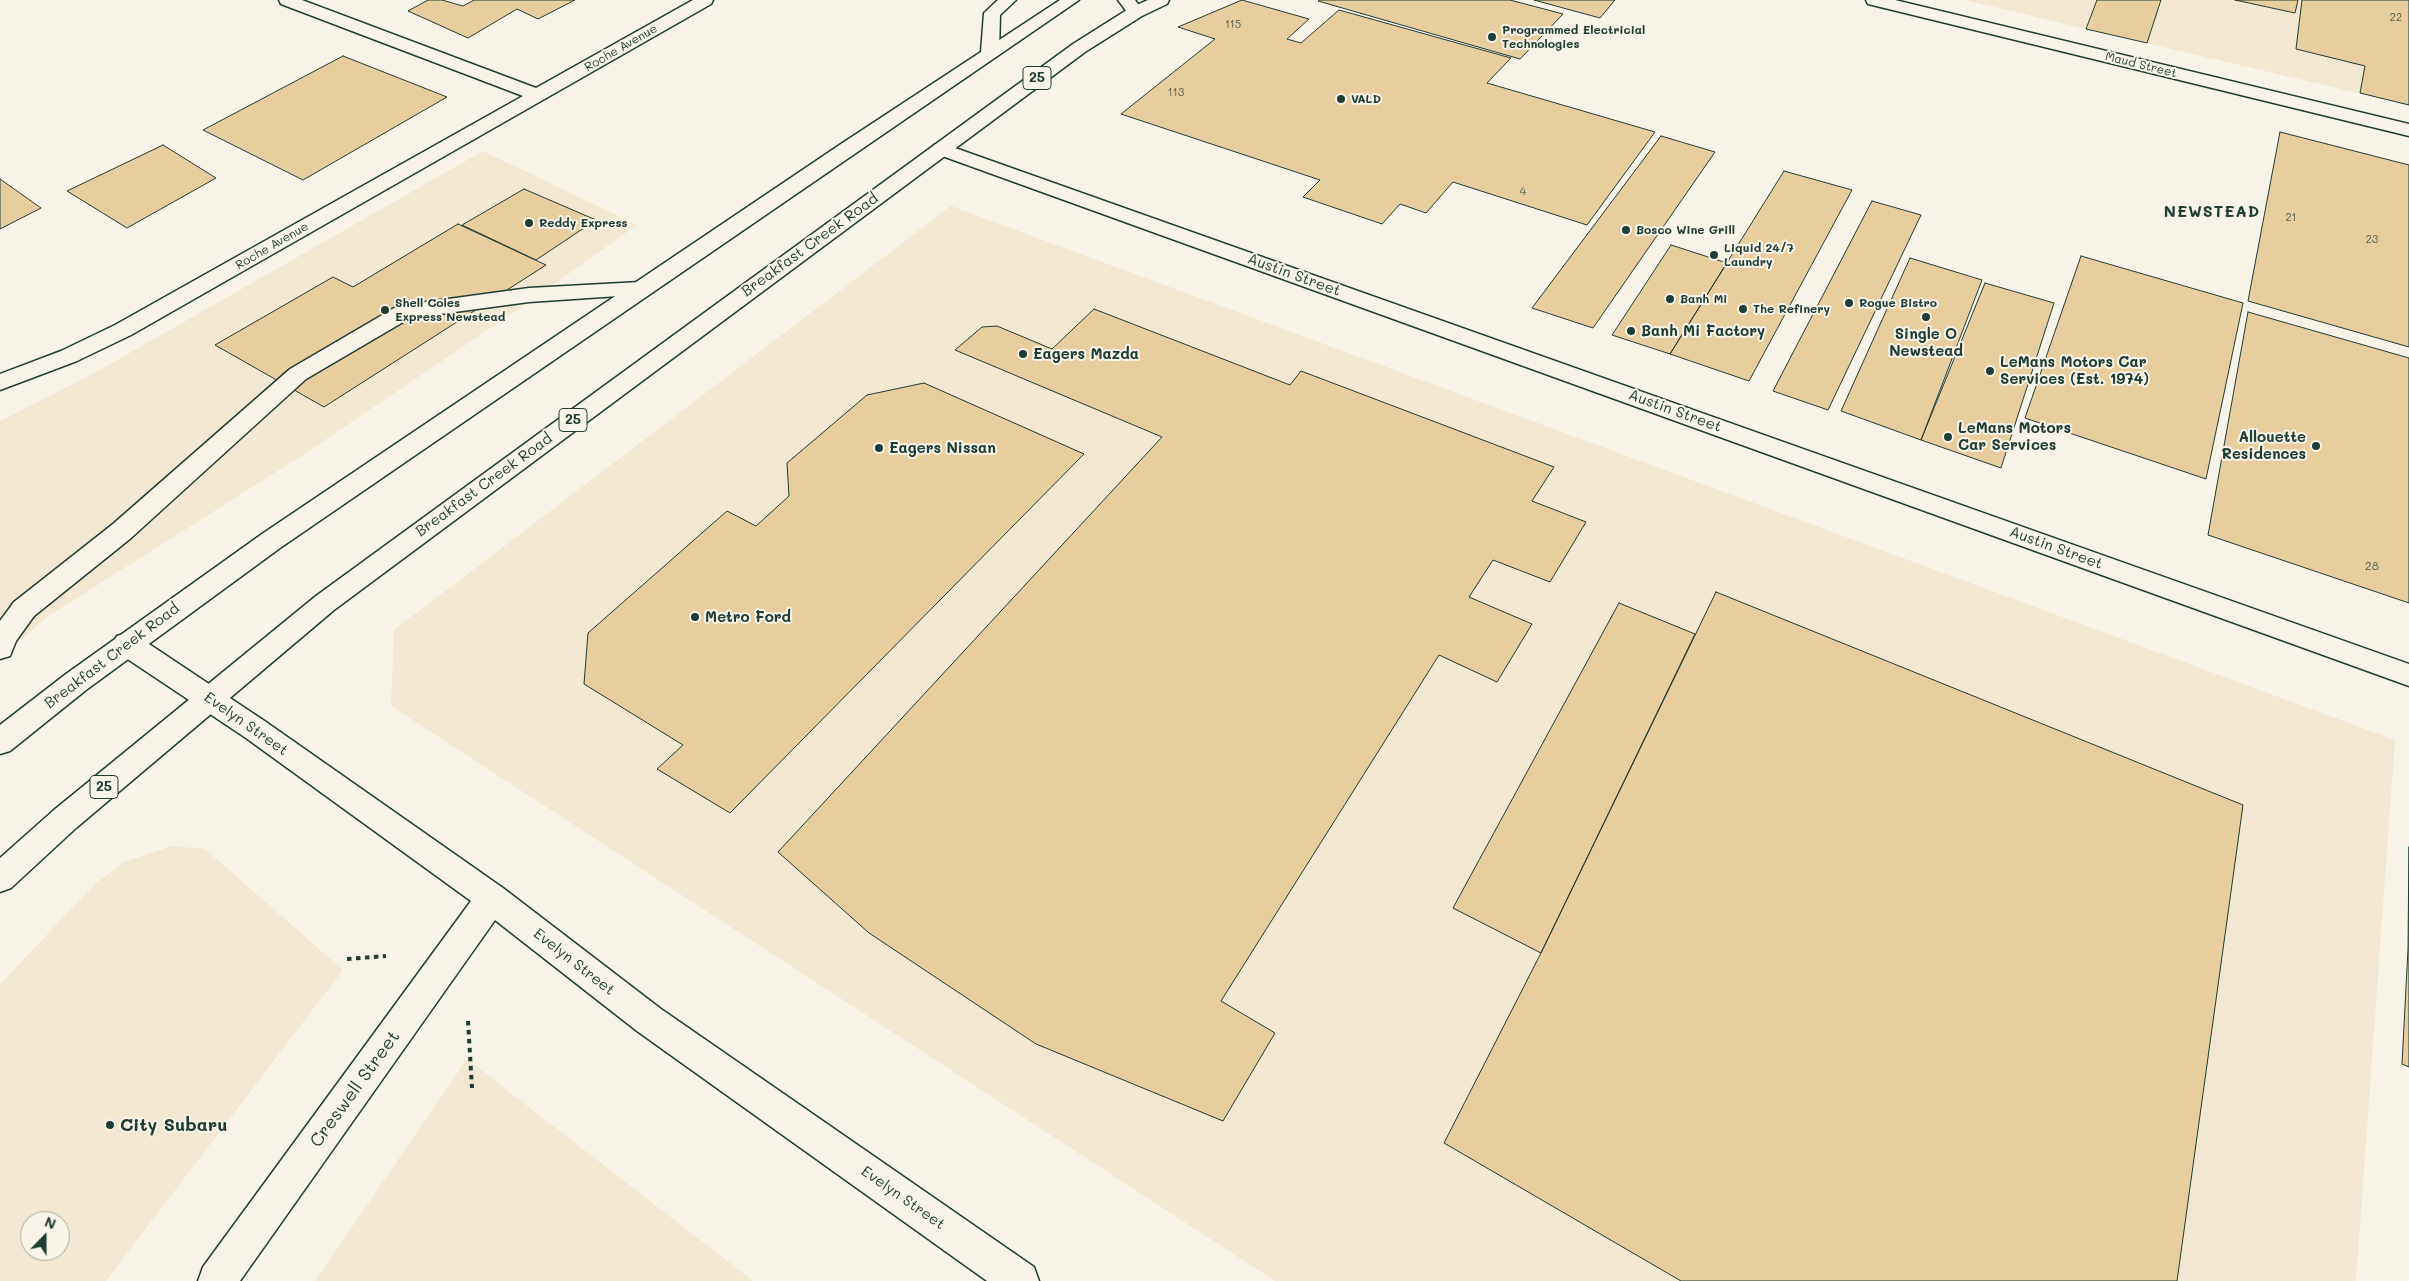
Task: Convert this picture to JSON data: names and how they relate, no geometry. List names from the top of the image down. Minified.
{"streets":{"street":["Roche Avenue","Maud Street","25","Breakfast Creek Road","Austin Street","Evelyn Street","Creswell Street"]},"crossings":[["Breakfast Creek Road","Austin Street"],["Breakfast Creek Road","Evelyn Street"],["Evelyn Street","Creswell Street"]],"districts":["NEWSTEAD"],"places":["Programmed Electricial Technologies","VALD","Reddy Express","Bosco Wine Grill","Liquid 24/7 Laundry","Banh Mi","Rogue Bistro","The Refinery","Shell Coles Express Newstead","Single O Newstead","Banh Mi Factory","Eagers Mazda","LeMans Motors Car Services (Est. 1974)","LeMans Motors Car Services","Allouette Residences","Eagers Nissan","Metro Ford","City Subaru"],"house_numbers":["22","115","113","4","21","23","28"],"north":"top"}
